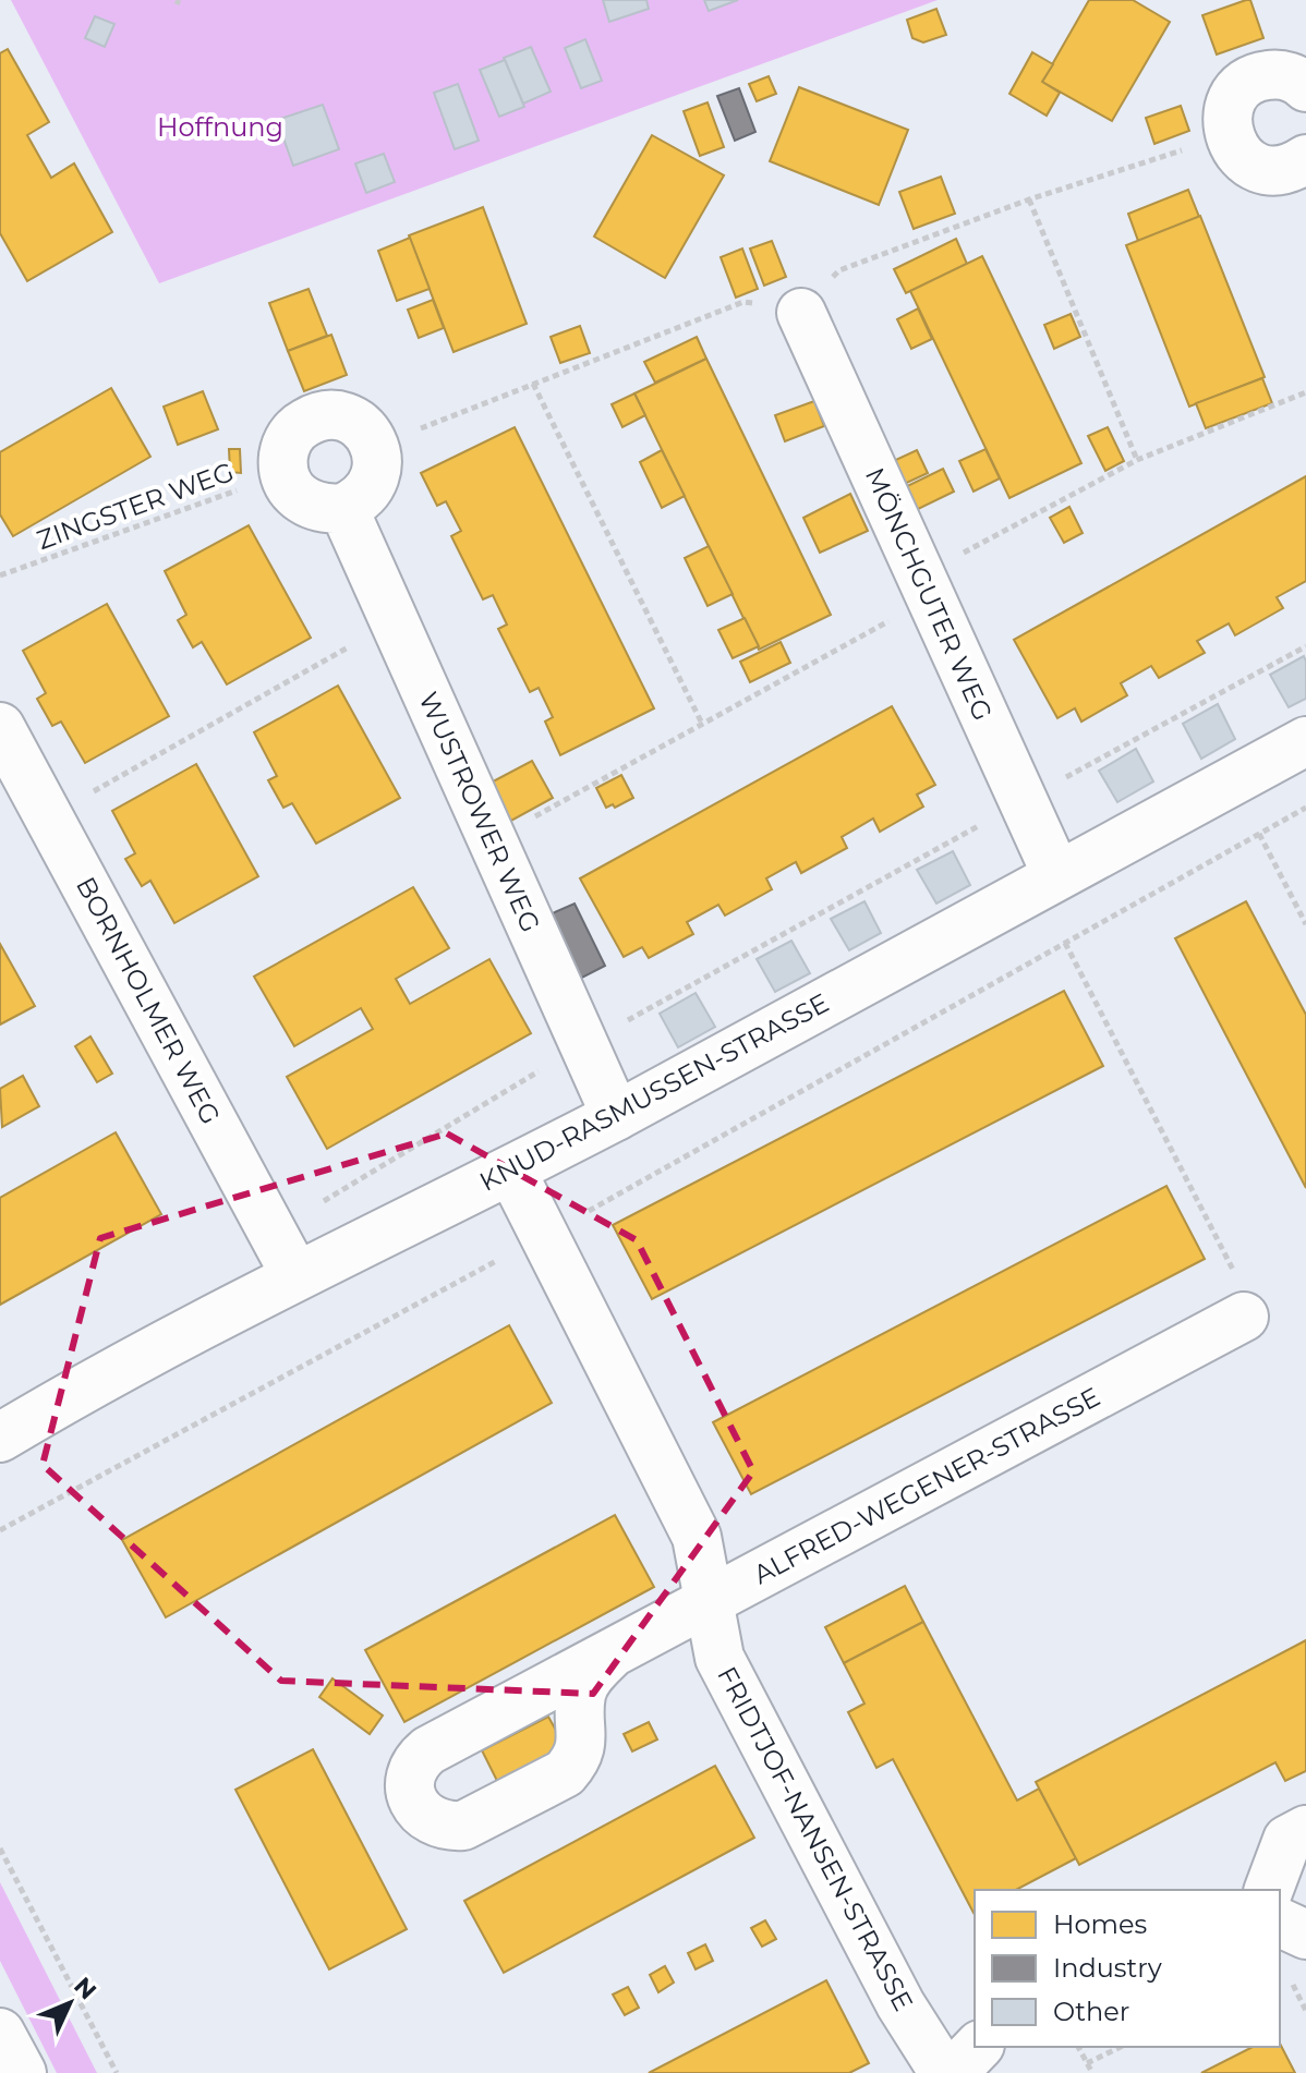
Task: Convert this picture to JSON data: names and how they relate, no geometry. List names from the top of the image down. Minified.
{"streets":{"street":["MÖNCHGUTER WEG","WUSTROWER WEG","BORNHOLMER WEG","KNUD-RASMUSSEN-STRASSE","ALFRED-WEGENER-STRASSE","FRIDTJOF-NANSEN-STRASSE"],"path":["ZINGSTER WEG"]},"crossings":[["ZINGSTER WEG","WUSTROWER WEG"],["MÖNCHGUTER WEG","KNUD-RASMUSSEN-STRASSE"],["WUSTROWER WEG","KNUD-RASMUSSEN-STRASSE"],["BORNHOLMER WEG","KNUD-RASMUSSEN-STRASSE"],["KNUD-RASMUSSEN-STRASSE","FRIDTJOF-NANSEN-STRASSE"],["ALFRED-WEGENER-STRASSE","FRIDTJOF-NANSEN-STRASSE"]],"parks":["Hoffnung"],"legend":["Homes","Industry","Other"],"north":"top right"}
